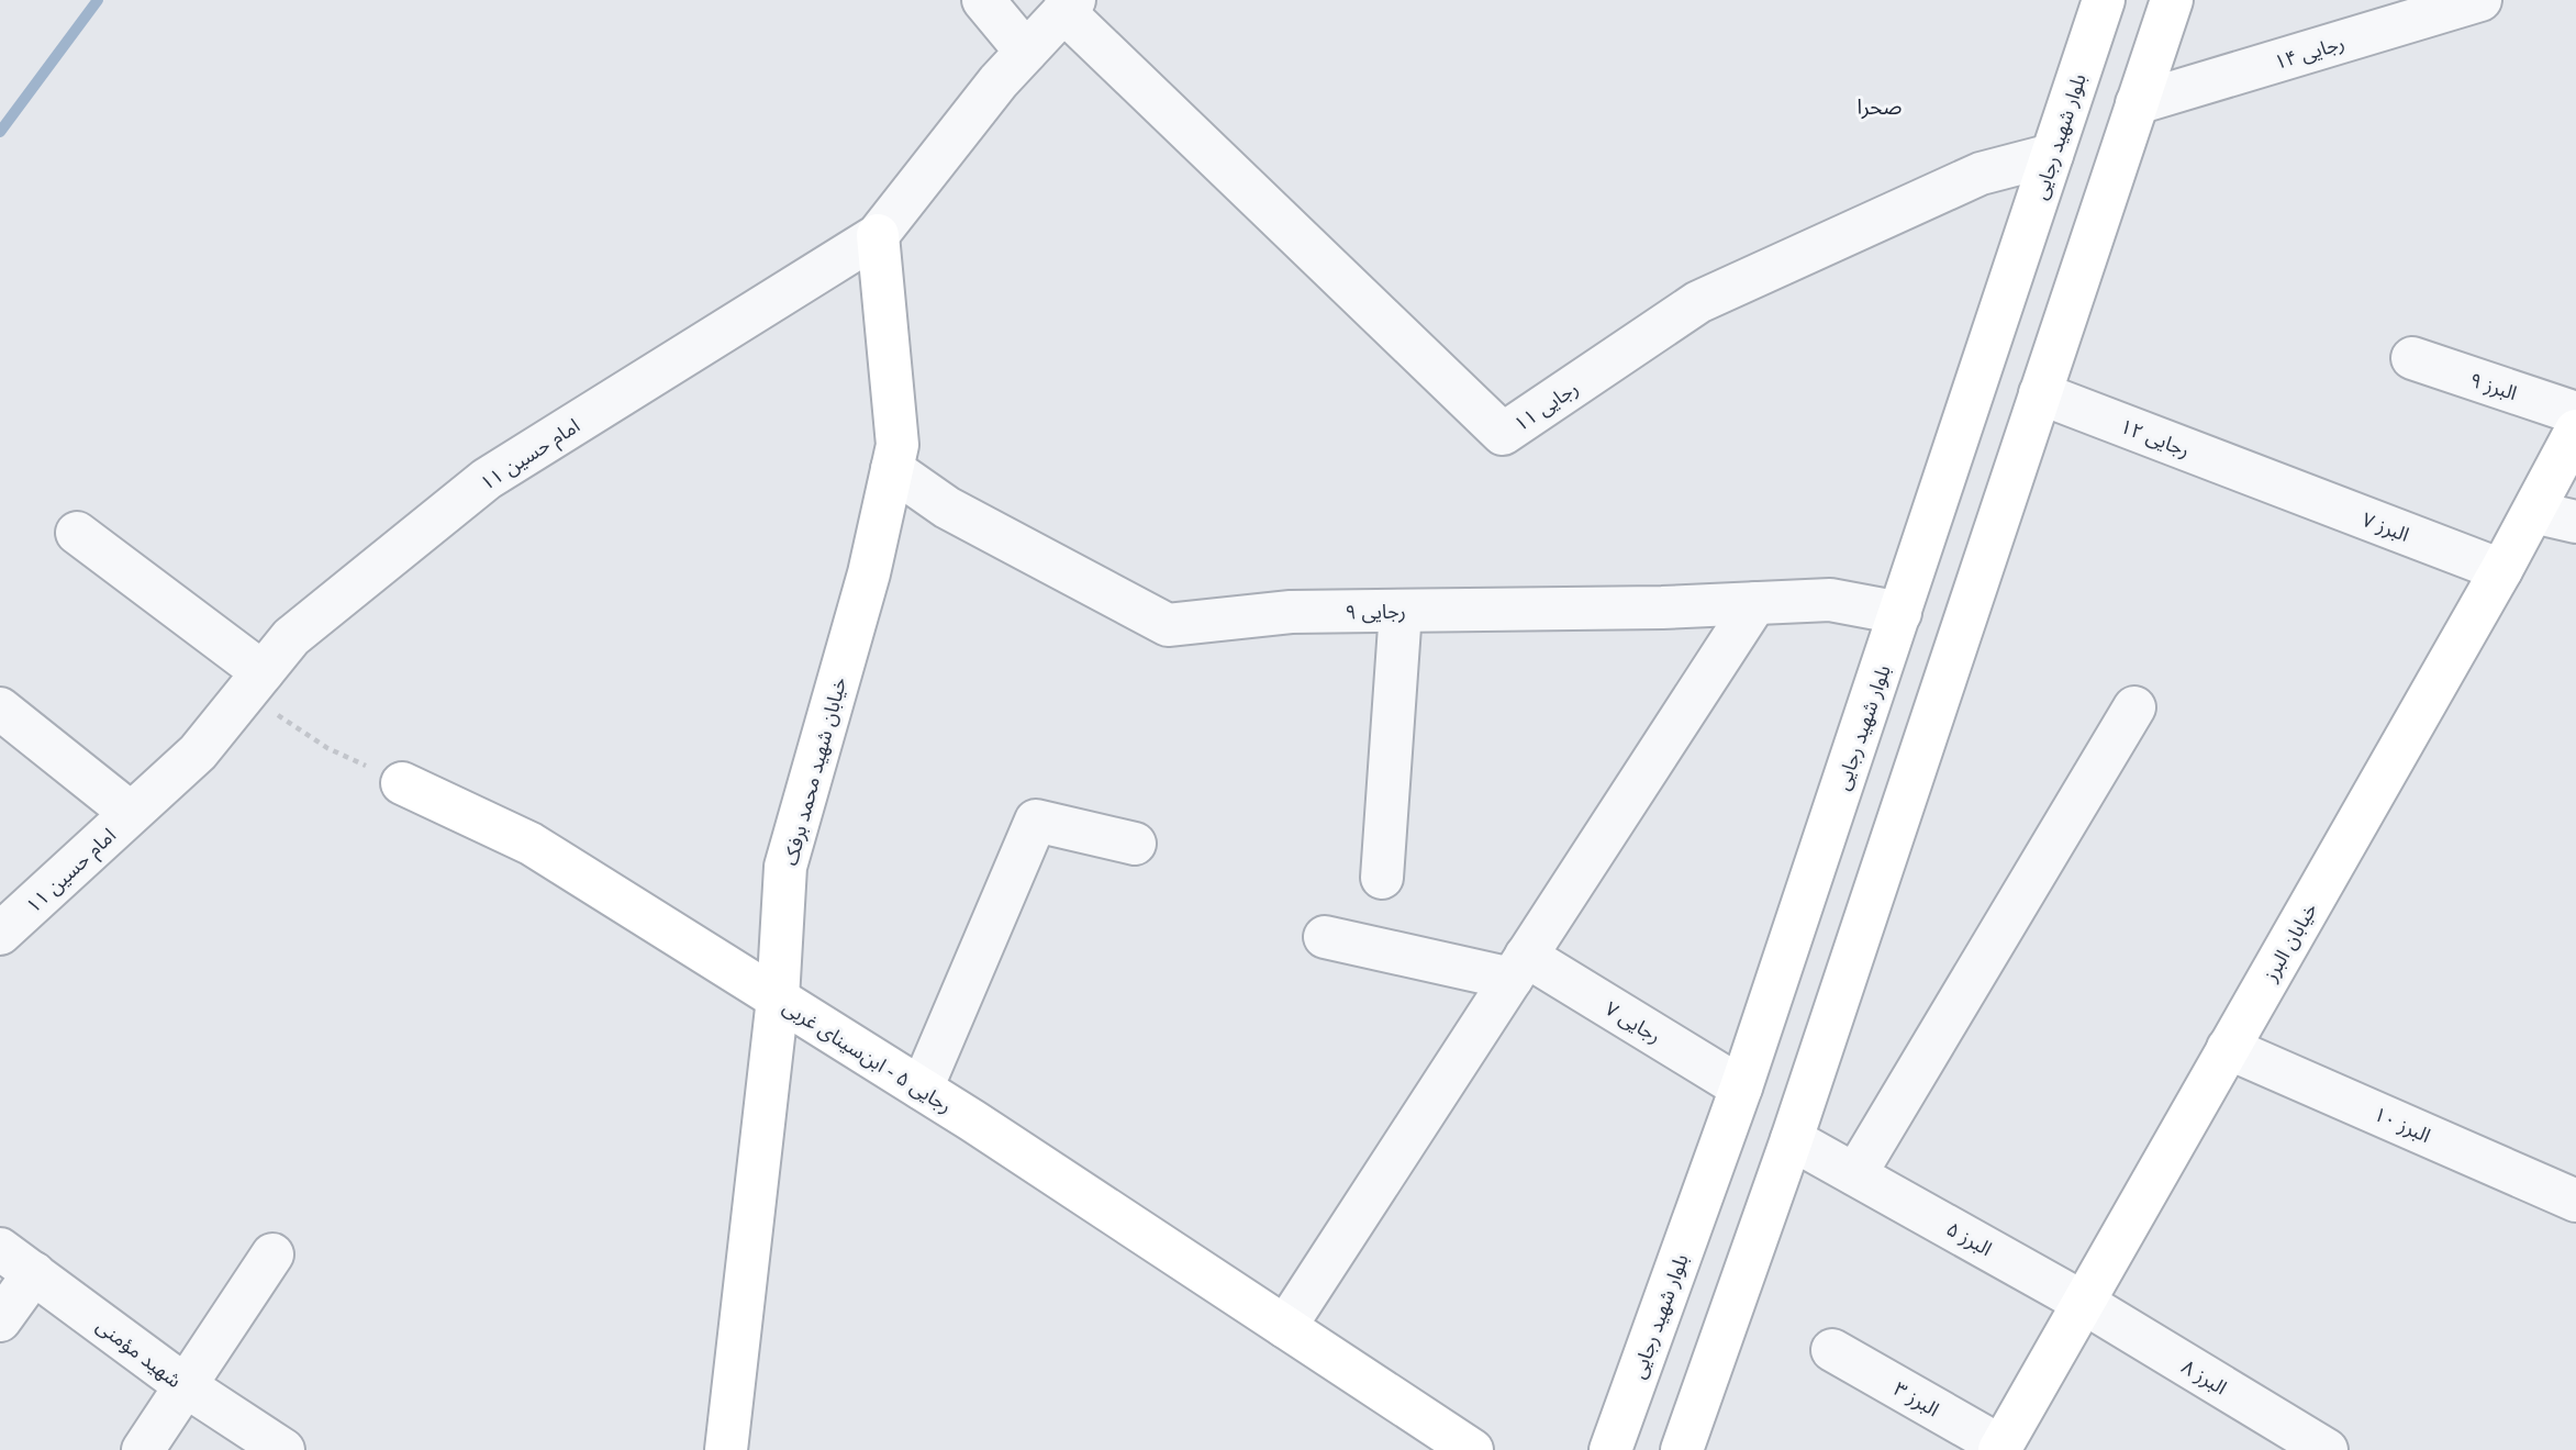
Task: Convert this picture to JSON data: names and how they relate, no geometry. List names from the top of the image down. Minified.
{"streets":{"street":["رجایی ۱۴","بلوار شهید رجایی","البرز ۹","رجایی ۱۱","رجایی ۱۲","امام حسین ۱۱","البرز ۷","رجایی ۹","خیابان شهید محمد برفک","خیابان البرز","رجایی ۷","رجایی ۵ - ابن‌سینای غربی","البرز ۱۰","البرز ۵","شهید مؤمنی","البرز ۸","البرز ۳"]},"crossings":[["بلوار شهید رجایی","رجایی ۱۱"],["بلوار شهید رجایی","رجایی ۹"],["بلوار شهید رجایی","رجایی ۷"],["رجایی ۱۱","امام حسین ۱۱"],["رجایی ۱۲","البرز ۷"],["امام حسین ۱۱","خیابان شهید محمد برفک"],["البرز ۷","خیابان البرز"],["رجایی ۹","خیابان شهید محمد برفک"],["خیابان شهید محمد برفک","رجایی ۵ - ابن‌سینای غربی"],["خیابان البرز","البرز ۱۰"],["خیابان البرز","البرز ۵"],["خیابان البرز","البرز ۸"],["خیابان البرز","البرز ۳"],["البرز ۵","البرز ۸"]],"districts":["صحرا"]}
